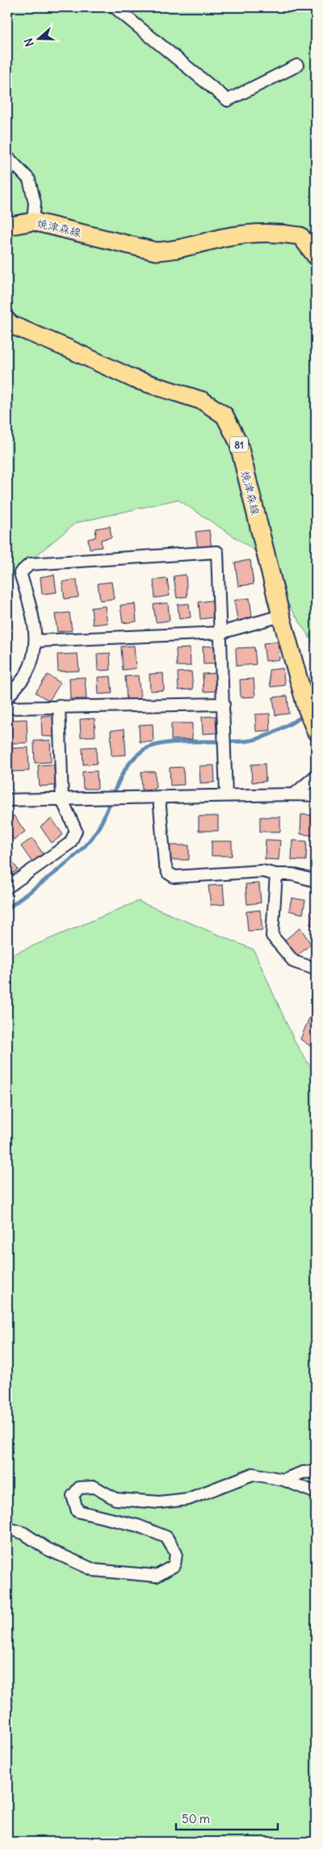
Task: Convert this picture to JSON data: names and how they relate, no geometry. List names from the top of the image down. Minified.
{"streets":{"main road":["焼津森線","81"]},"scale_bar":"50 m","north":"left"}
